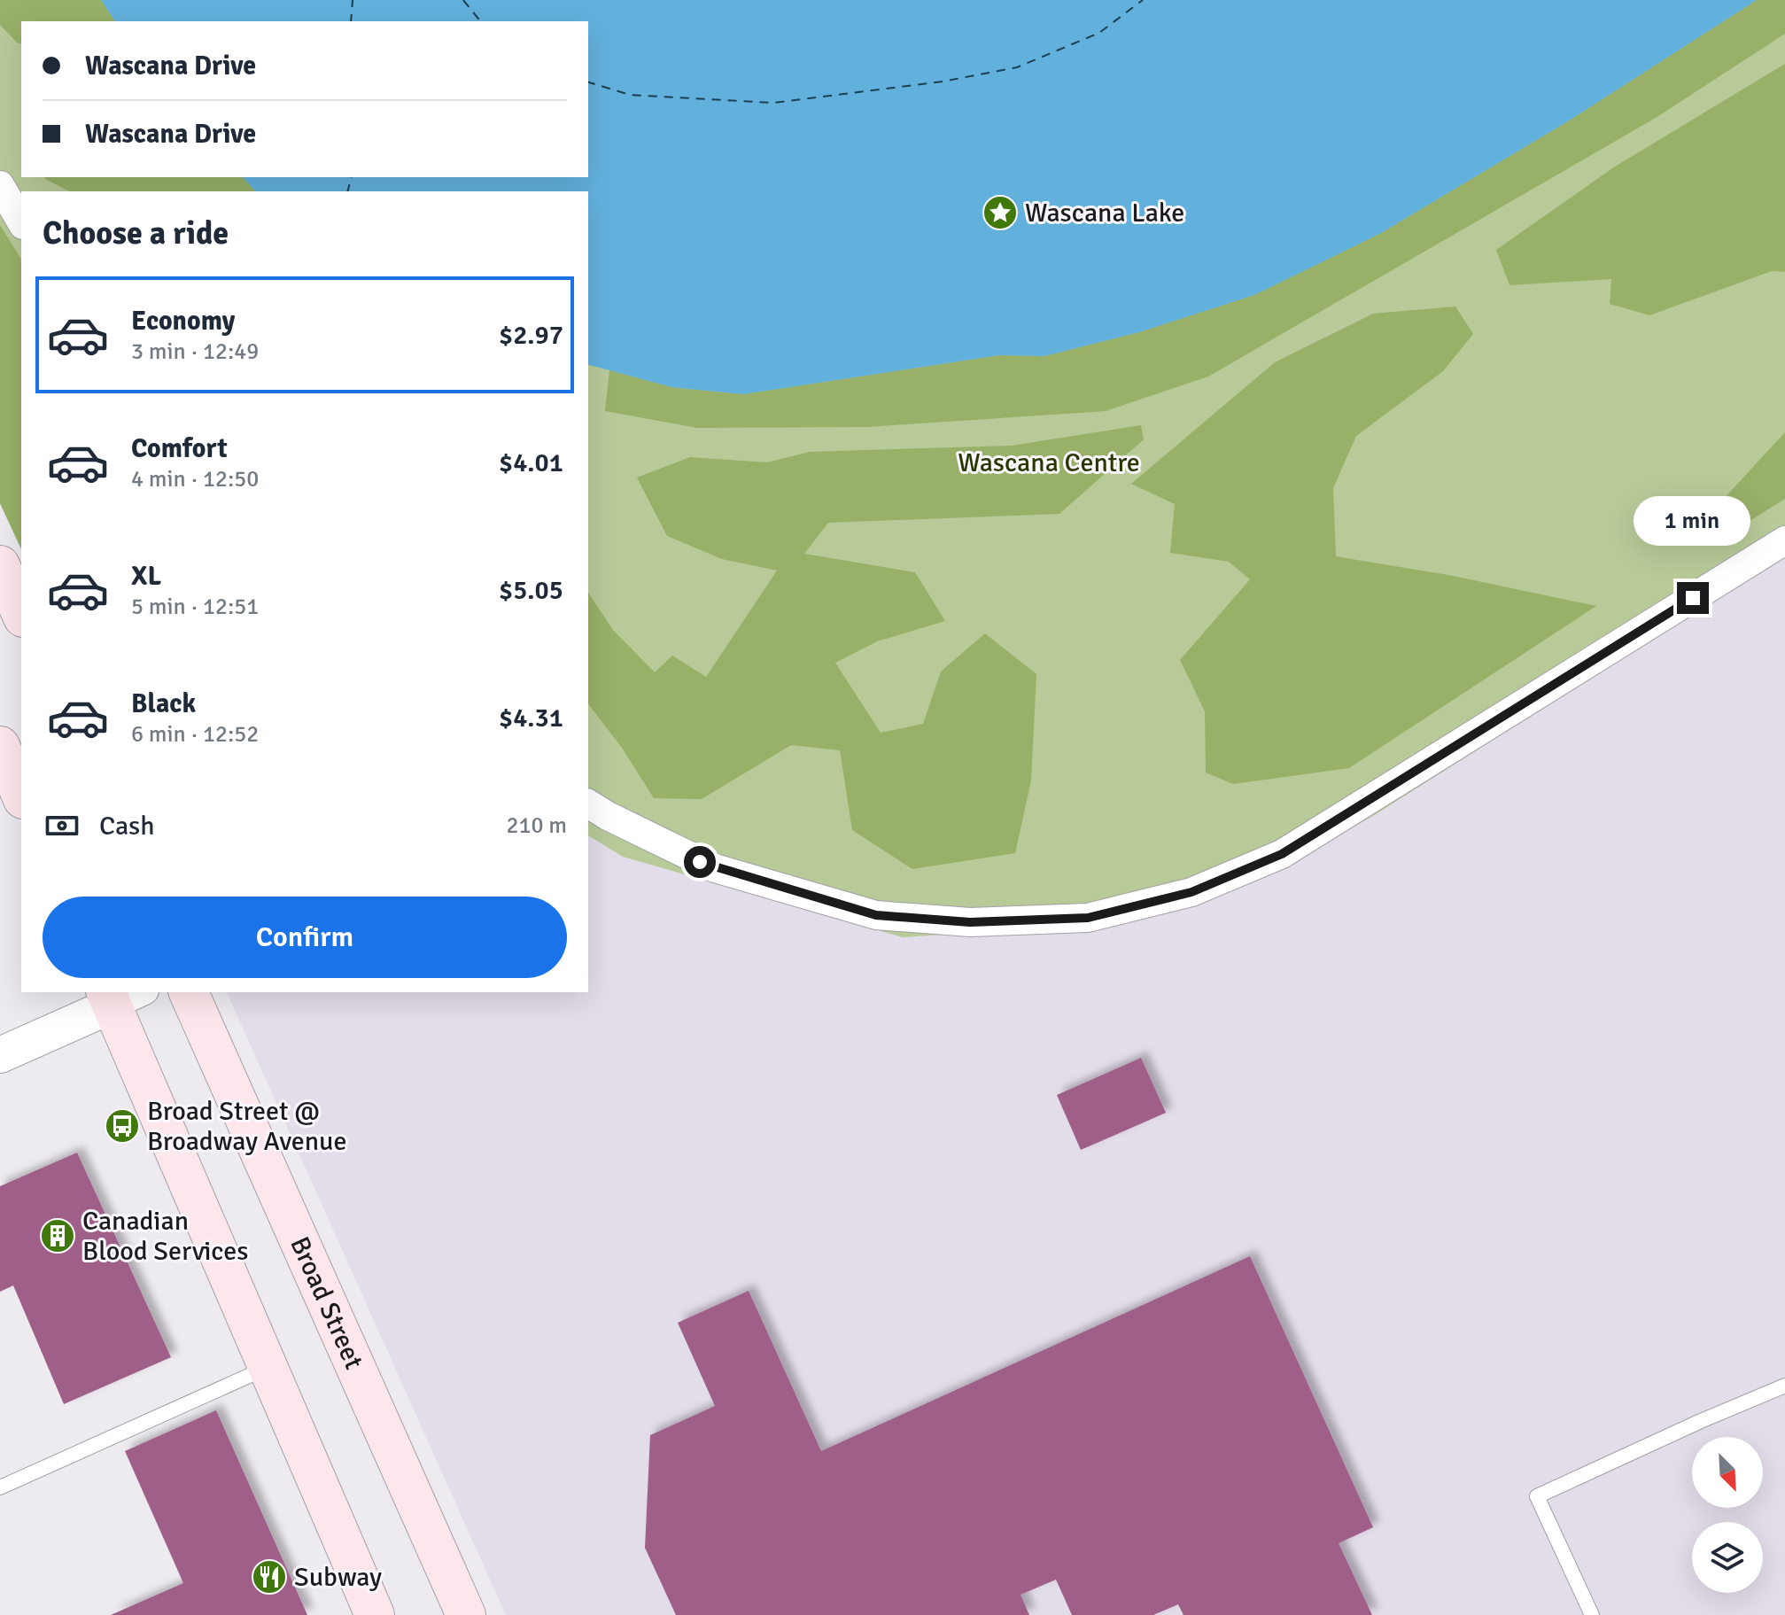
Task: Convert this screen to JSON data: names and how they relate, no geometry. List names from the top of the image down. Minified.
{"streets":{"main road":["Broad Street"]},"parks":["Wascana Centre"],"places":{"place":["Wascana Lake"],"bus stop":["Broad Street @ Broadway Avenue"],"building":["Canadian Blood Services"],"restaurant":["Subway"]},"north":"bottom right","page":{"banner":["Wascana Drive","Wascana Drive"],"heading":"Choose a ride","list":[{"name":"Economy","note":"3 min · 12:49","value":"$2.97"},{"name":"Comfort","note":"4 min · 12:50","value":"$4.01"},{"name":"XL","note":"5 min · 12:51","value":"$5.05"},{"name":"Black","note":"6 min · 12:52","value":"$4.31"}],"bubble":"1 min","pay":["Cash","210 m"],"buttons":"Confirm"}}
